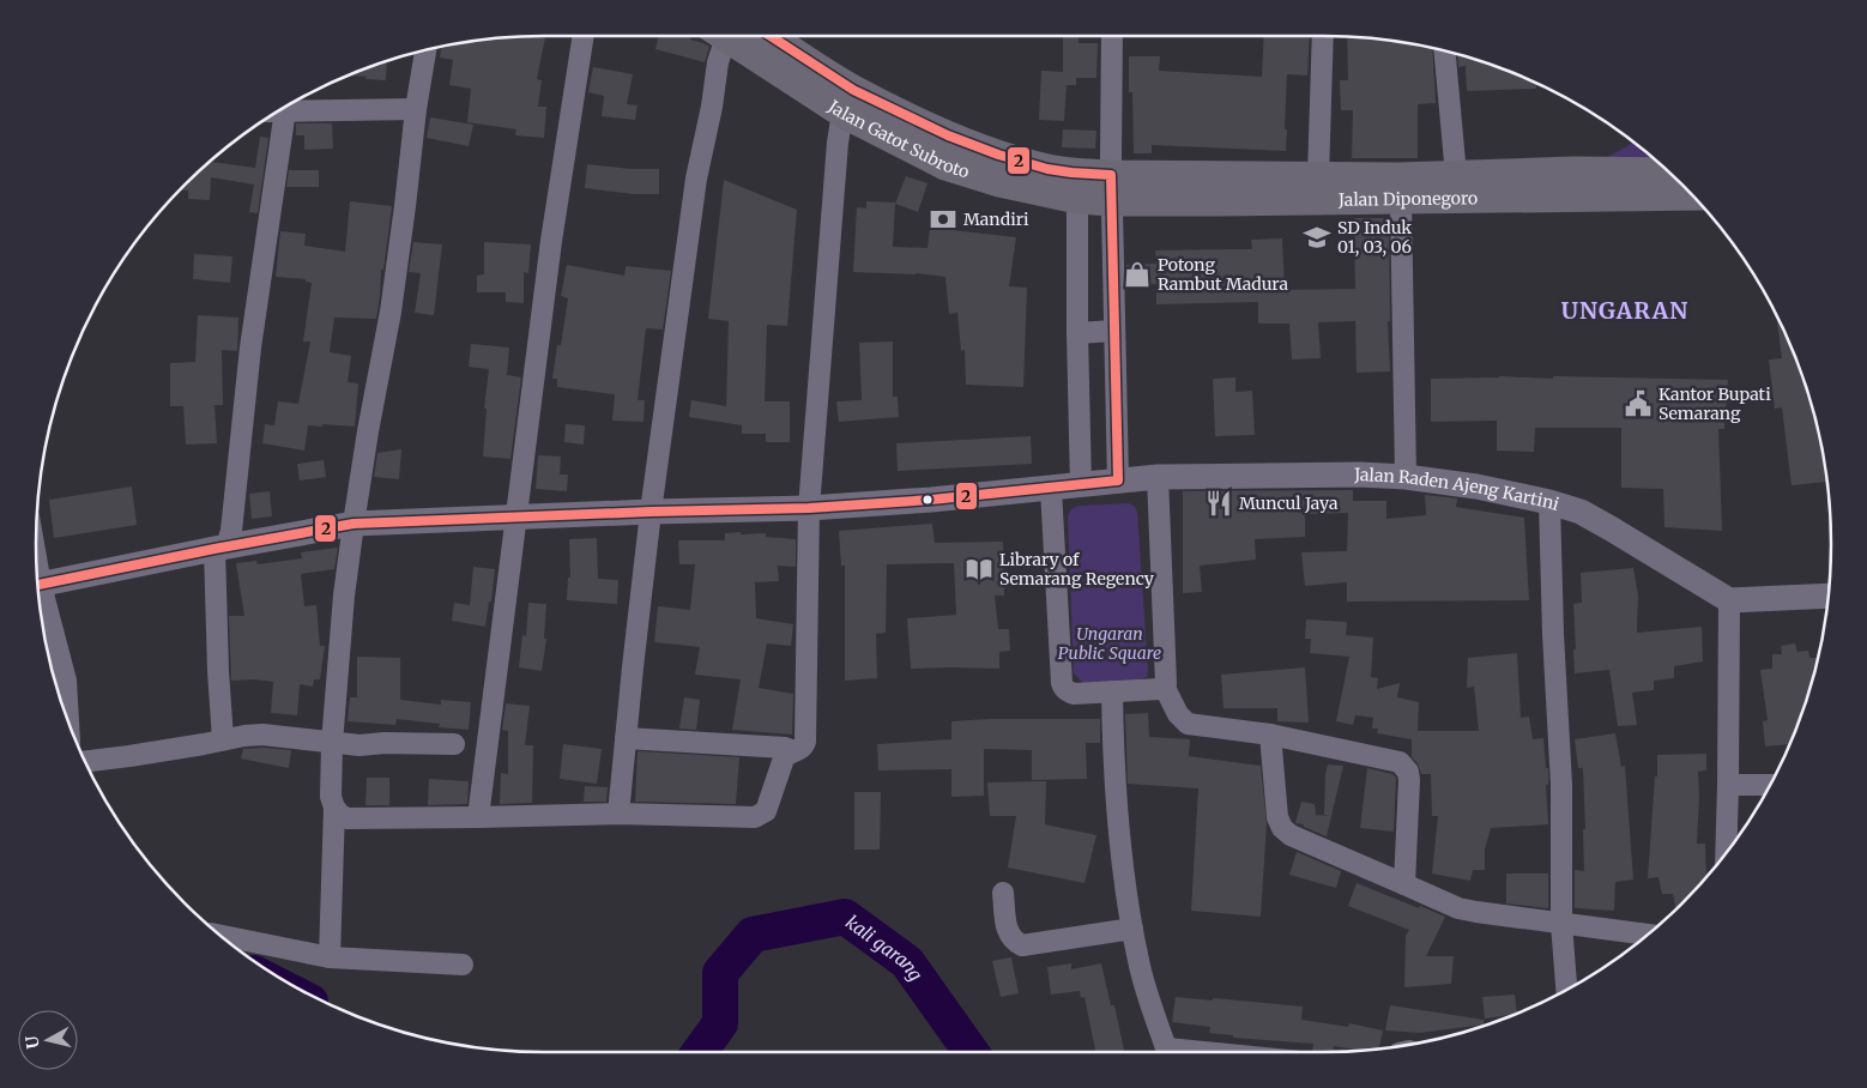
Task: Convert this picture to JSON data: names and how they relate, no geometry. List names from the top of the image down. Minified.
{"streets":{"highway":["Jalan Gatot Subroto","Jalan Diponegoro"],"main road":["Jalan Raden Ajeng Kartini"]},"crossings":[["Jalan Gatot Subroto","Jalan Diponegoro"]],"districts":["UNGARAN"],"water":["kali garang"],"parks":["Ungaran Public Square"],"places":{"bank":["Mandiri"],"school or university":["SD Induk 01, 03, 06"],"shop":["Potong Rambut Madura"],"public building":["Kantor Bupati Semarang"],"restaurant":["Muncul Jaya"],"library":["Library of Semarang Regency"]},"lines":["transit line 2"],"north":"left"}
